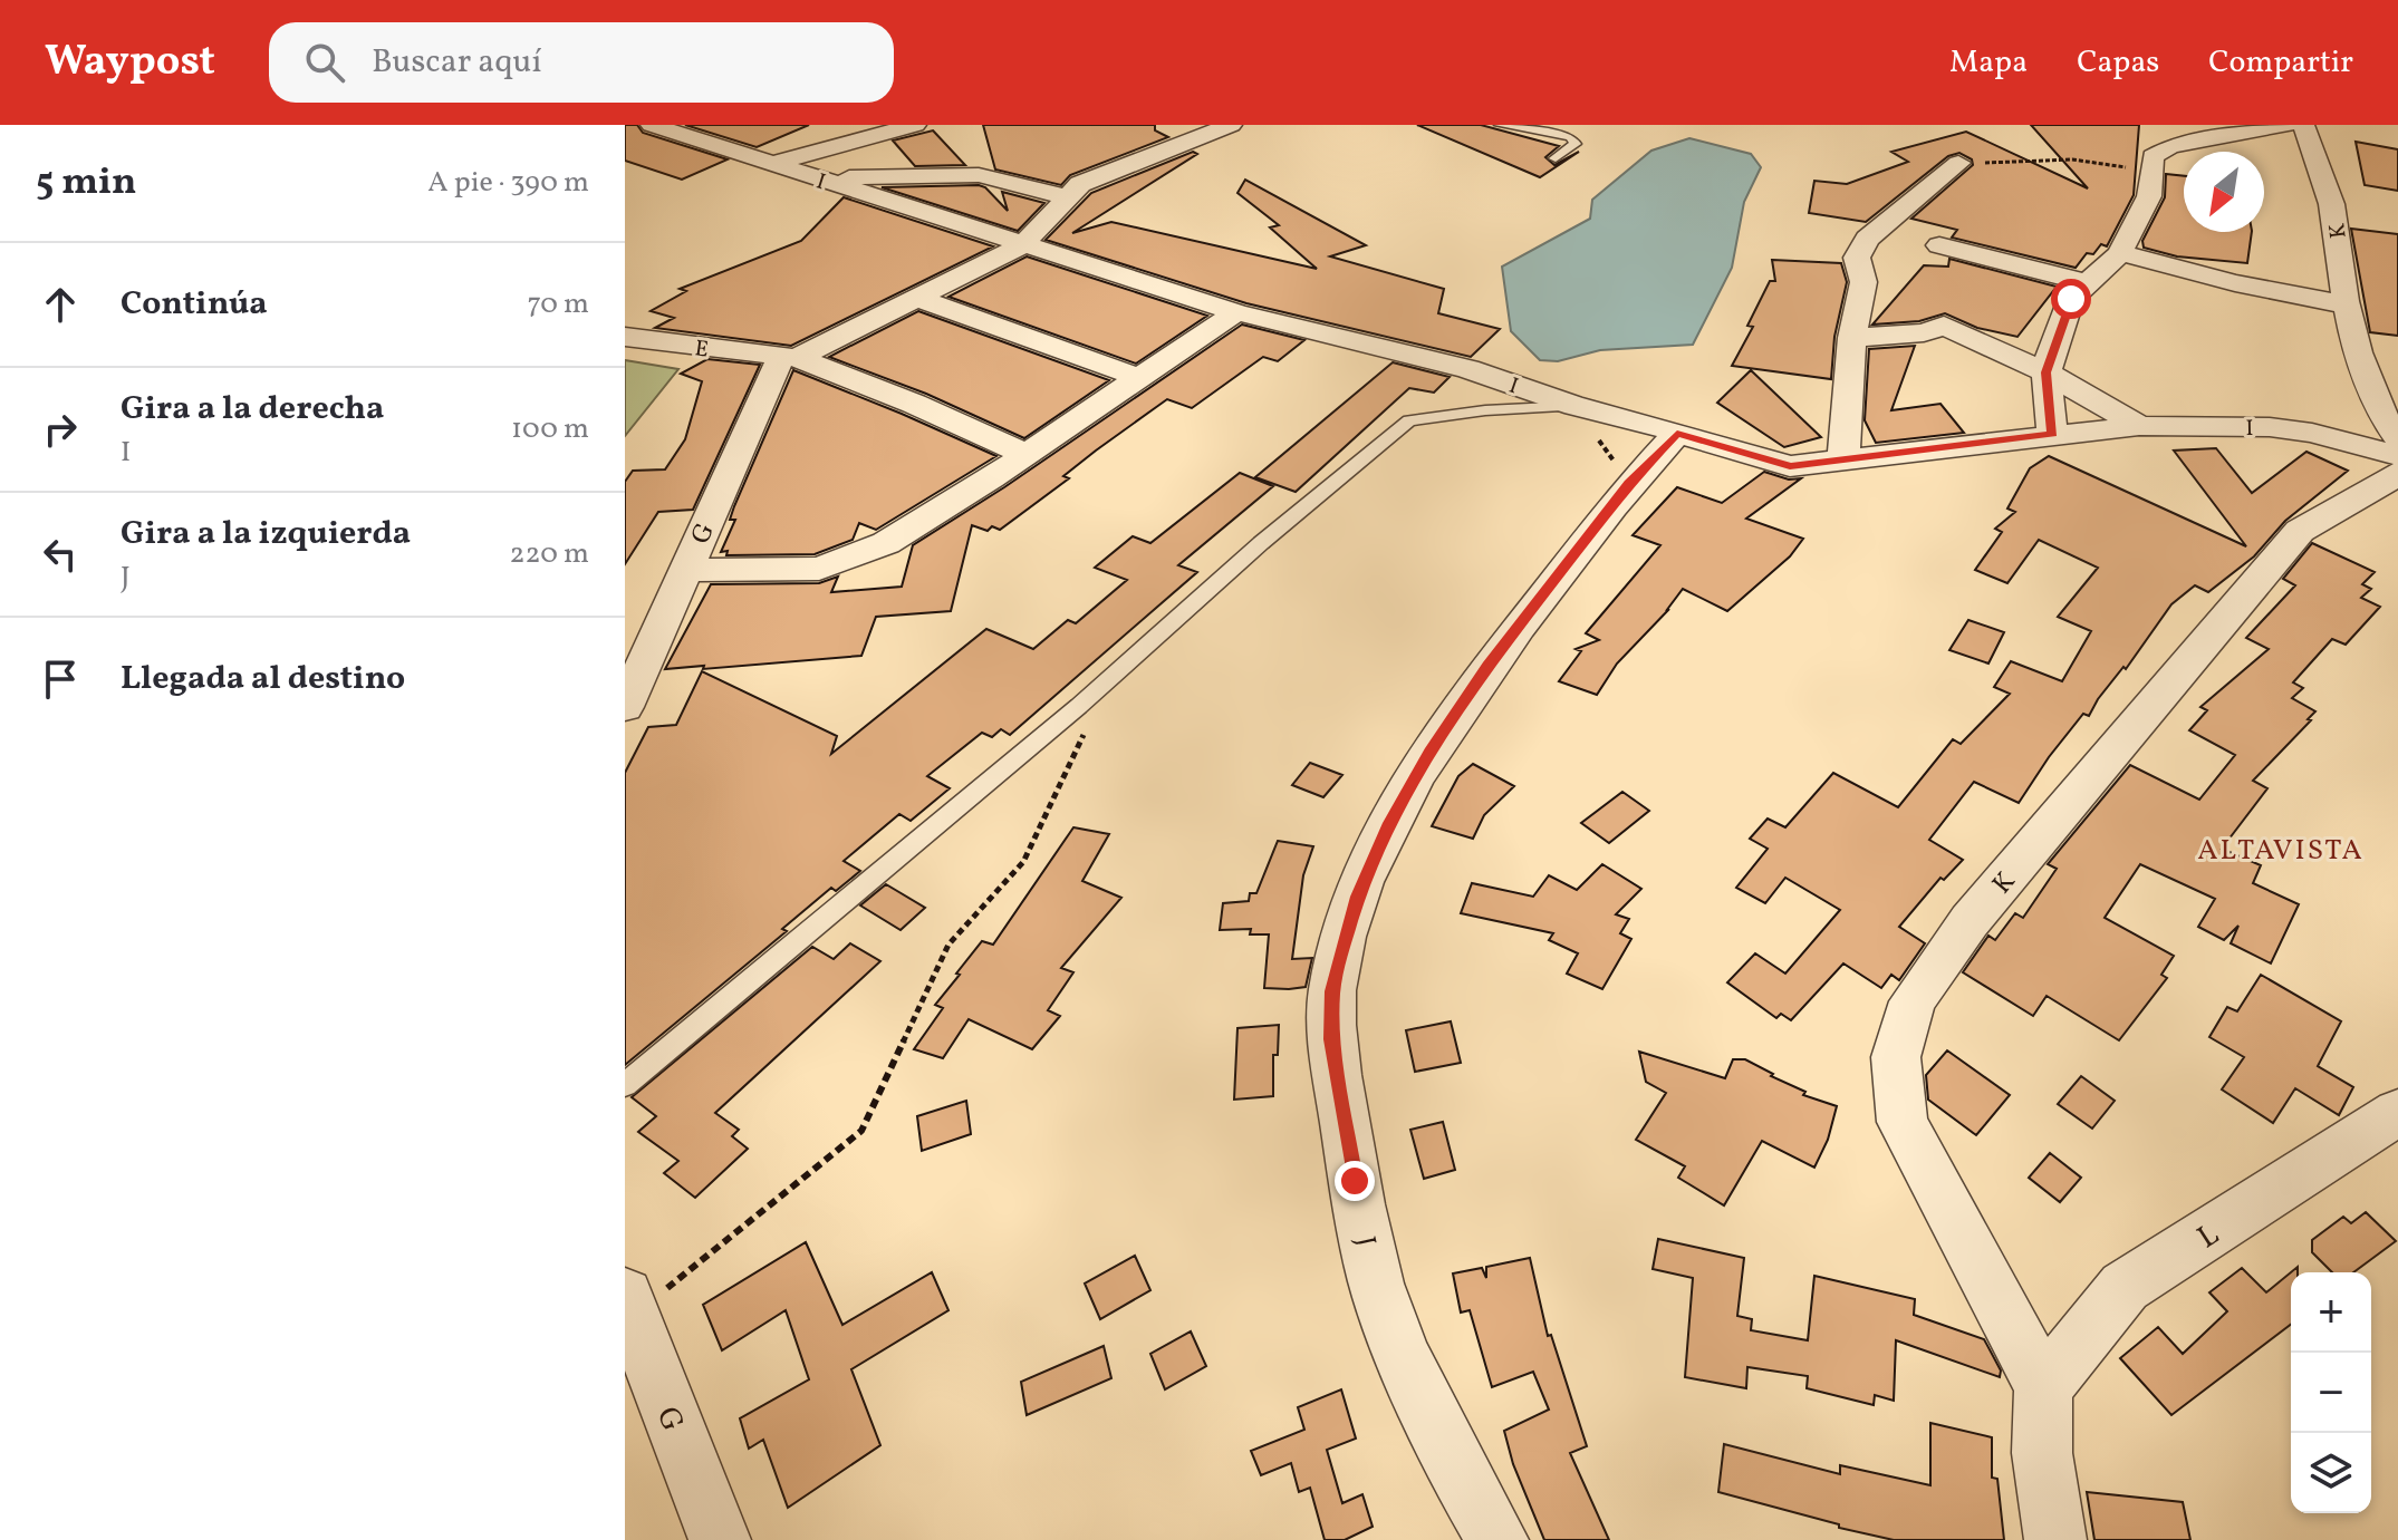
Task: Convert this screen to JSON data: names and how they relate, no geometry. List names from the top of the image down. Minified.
{"streets":{"street":["I","K","E","G","L","J"]},"crossings":[["I","J"],["K","L"],["E","G"]],"districts":["ALTAVISTA"],"north":"bottom left","page":{"header":"Waypost","search":"Buscar aquí","nav":["Mapa","Capas","Compartir"],"heading":["5 min","A pie · 390 m"],"list":[["Continúa","70 m"],["Gira a la derecha","I","100 m"],["Gira a la izquierda","J","220 m"],"Llegada al destino"],"map_buttons":["+","−"]}}
